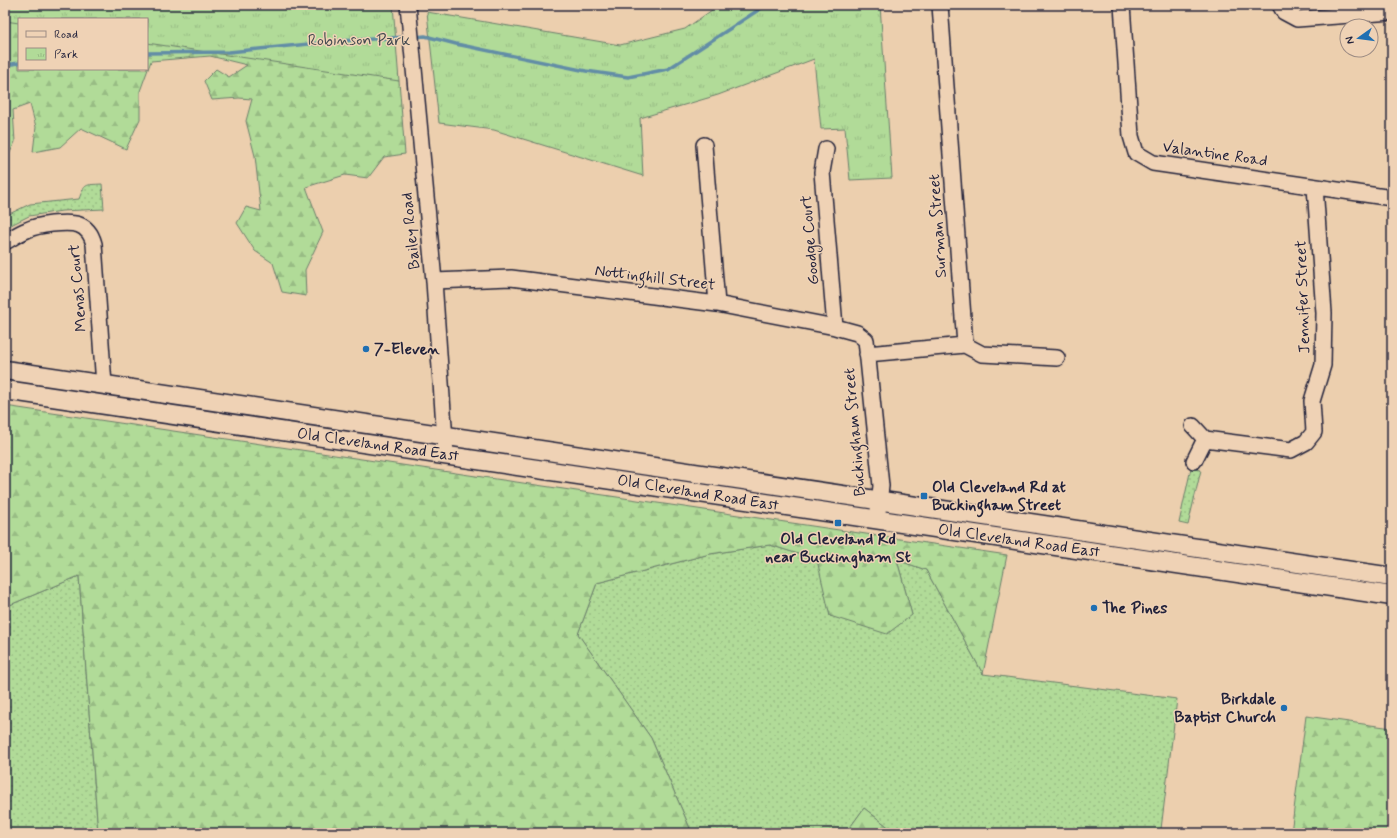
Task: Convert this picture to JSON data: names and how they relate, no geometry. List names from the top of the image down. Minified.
{"streets":{"main road":["Old Cleveland Road East"],"street":["Valantine Road","Surman Street","Bailey Road","Goodge Court","Nottinghill Street","Menas Court","Jennifer Street","Buckingham Street"]},"crossings":[["Valantine Road","Jennifer Street"],["Bailey Road","Nottinghill Street"],["Bailey Road","Old Cleveland Road East"],["Goodge Court","Nottinghill Street"],["Nottinghill Street","Buckingham Street"],["Menas Court","Old Cleveland Road East"],["Buckingham Street","Old Cleveland Road East"]],"parks":["Robinson Park"],"places":{"other":["7-Eleven","The Pines","Birkdale Baptist Church"],"transit":["Old Cleveland Rd at Buckingham Street","Old Cleveland Rd near Buckingham St"]},"legend":["Road","Park"],"north":"left"}
